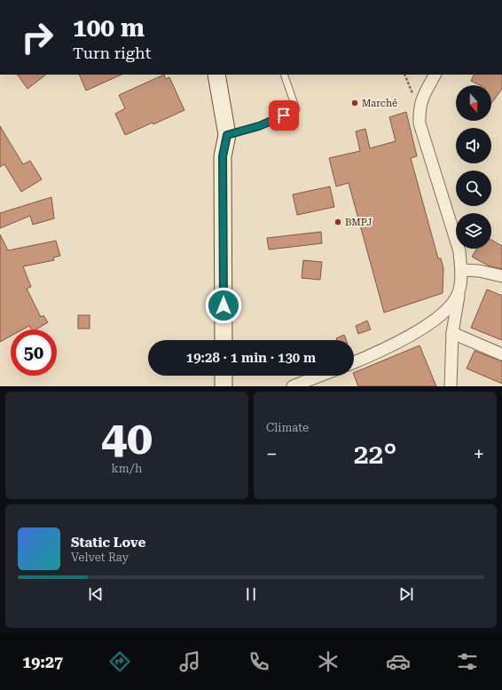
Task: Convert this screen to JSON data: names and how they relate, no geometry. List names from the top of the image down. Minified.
{"places":["Marché","BMPJ"],"north":"bottom","page":{"turn":["100 m","Turn right"],"limit":"50","trip":"19:28 · 1 min · 130 m","tile":[["40","km/h"],"Climate"],"heat":["−","22°","+"],"song":["Static Love","Velvet Ray"],"tabs":"19:27"}}
